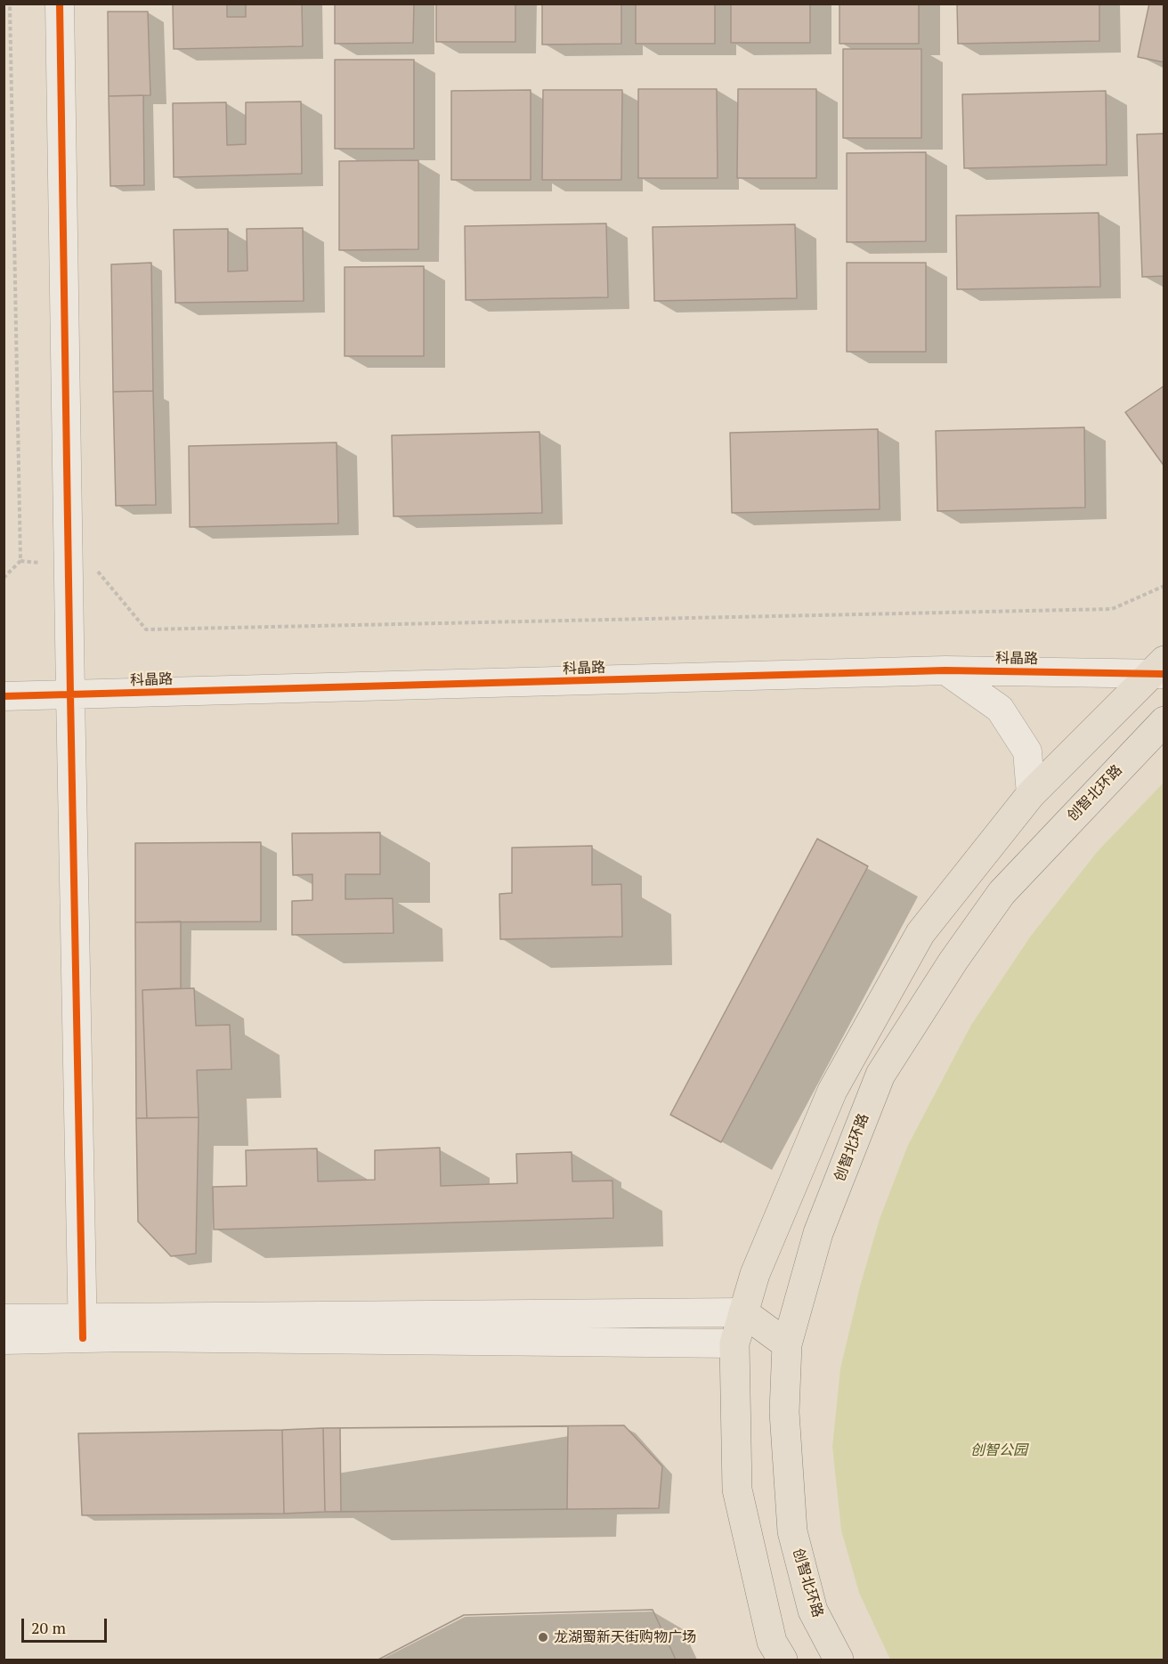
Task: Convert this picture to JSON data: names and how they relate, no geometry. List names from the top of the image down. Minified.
{"streets":{"main road":["创智北环路"],"street":["科晶路"]},"parks":["创智公园"],"places":["龙湖蜀新天街购物广场"],"scale_bar":"20 m"}
